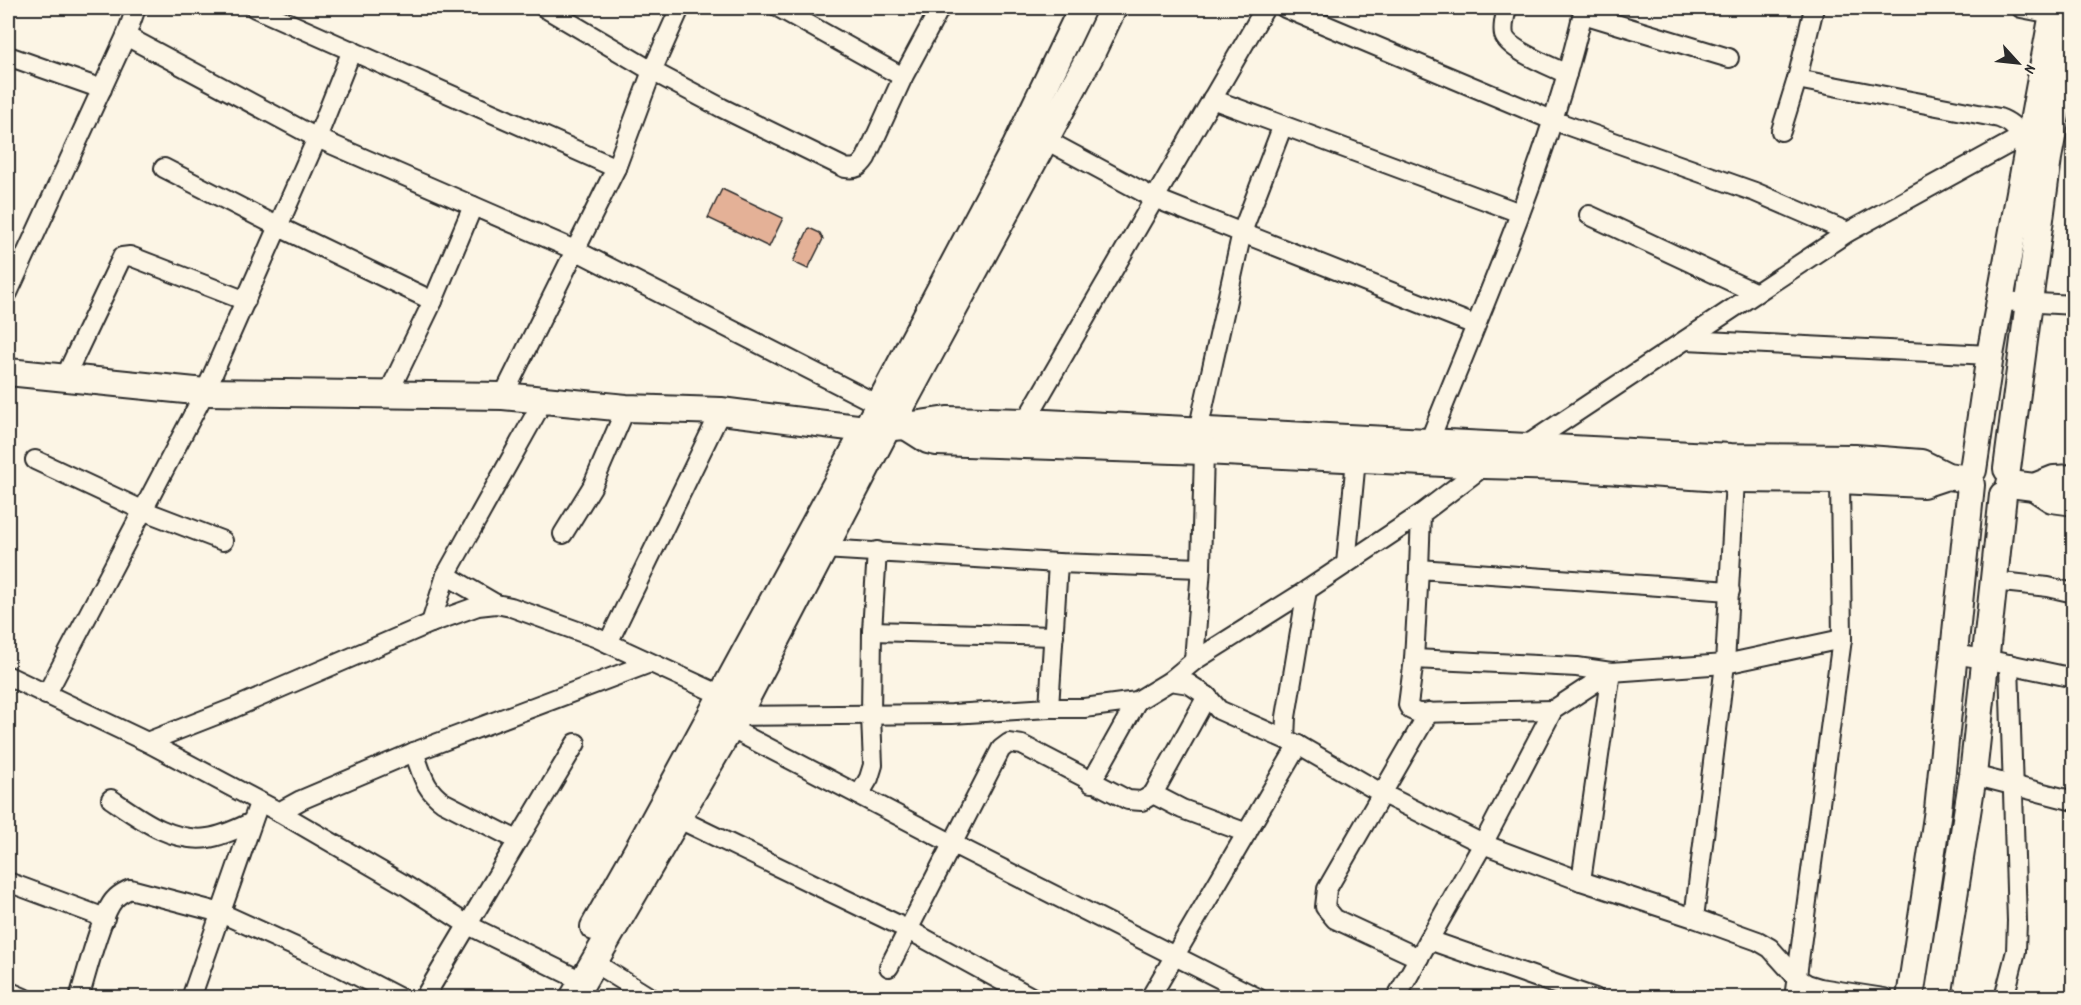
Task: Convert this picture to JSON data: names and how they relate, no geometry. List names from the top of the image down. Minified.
{"north":"bottom right"}
